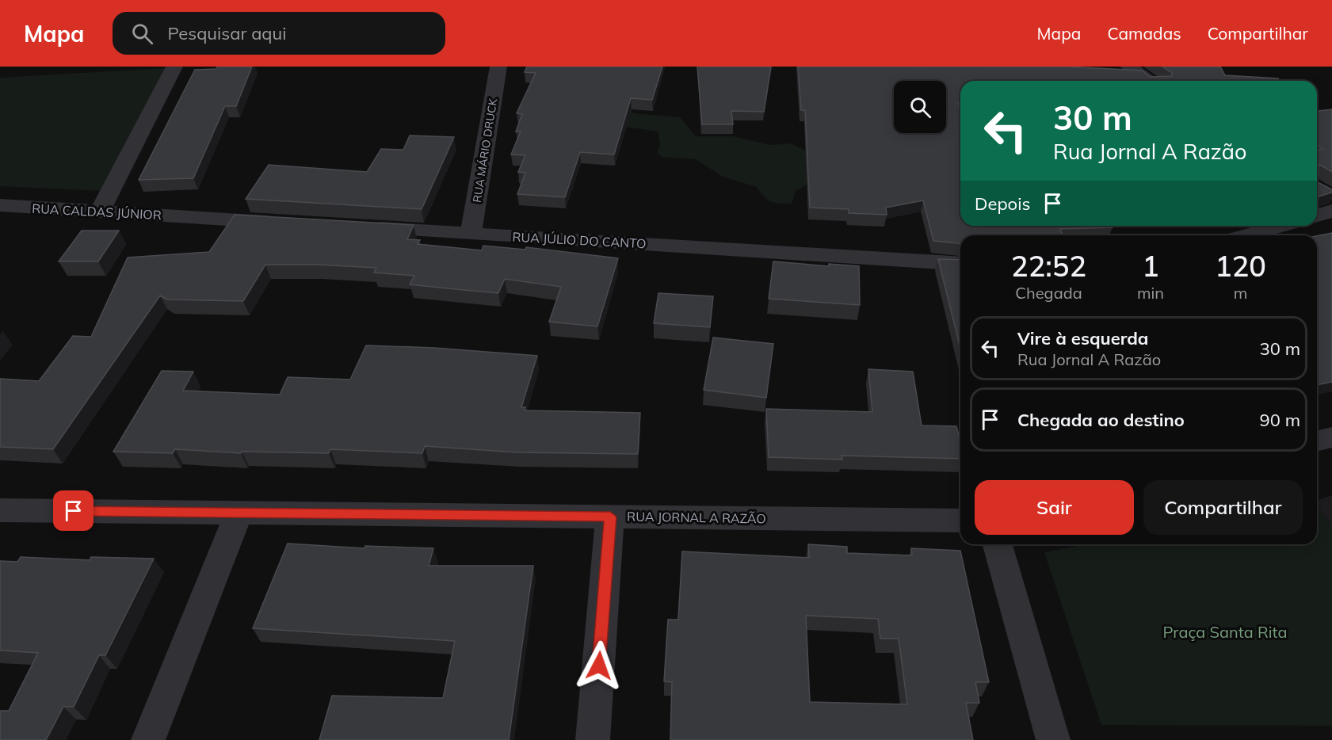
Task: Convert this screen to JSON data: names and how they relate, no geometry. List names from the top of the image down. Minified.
{"streets":{"street":["RUA MÁRIO DRUCK","RUA CALDAS JÚNIOR","RUA JÚLIO DO CANTO","RUA JORNAL A RAZÃO"]},"crossings":[["RUA MÁRIO DRUCK","RUA JÚLIO DO CANTO"]],"parks":["Praça Santa Rita"],"page":{"header":"Mapa","search":"Pesquisar aqui","nav":["Mapa","Camadas","Compartilhar"],"turn":["30 m","Rua Jornal A Razão"],"then":"Depois","eta":["22:52","Chegada","1","min","120","m"],"list":[{"name":"Vire à esquerda","note":"Rua Jornal A Razão","value":"30 m"},{"name":"Chegada ao destino","value":"90 m"}],"buttons":["Sair","Compartilhar"]}}
